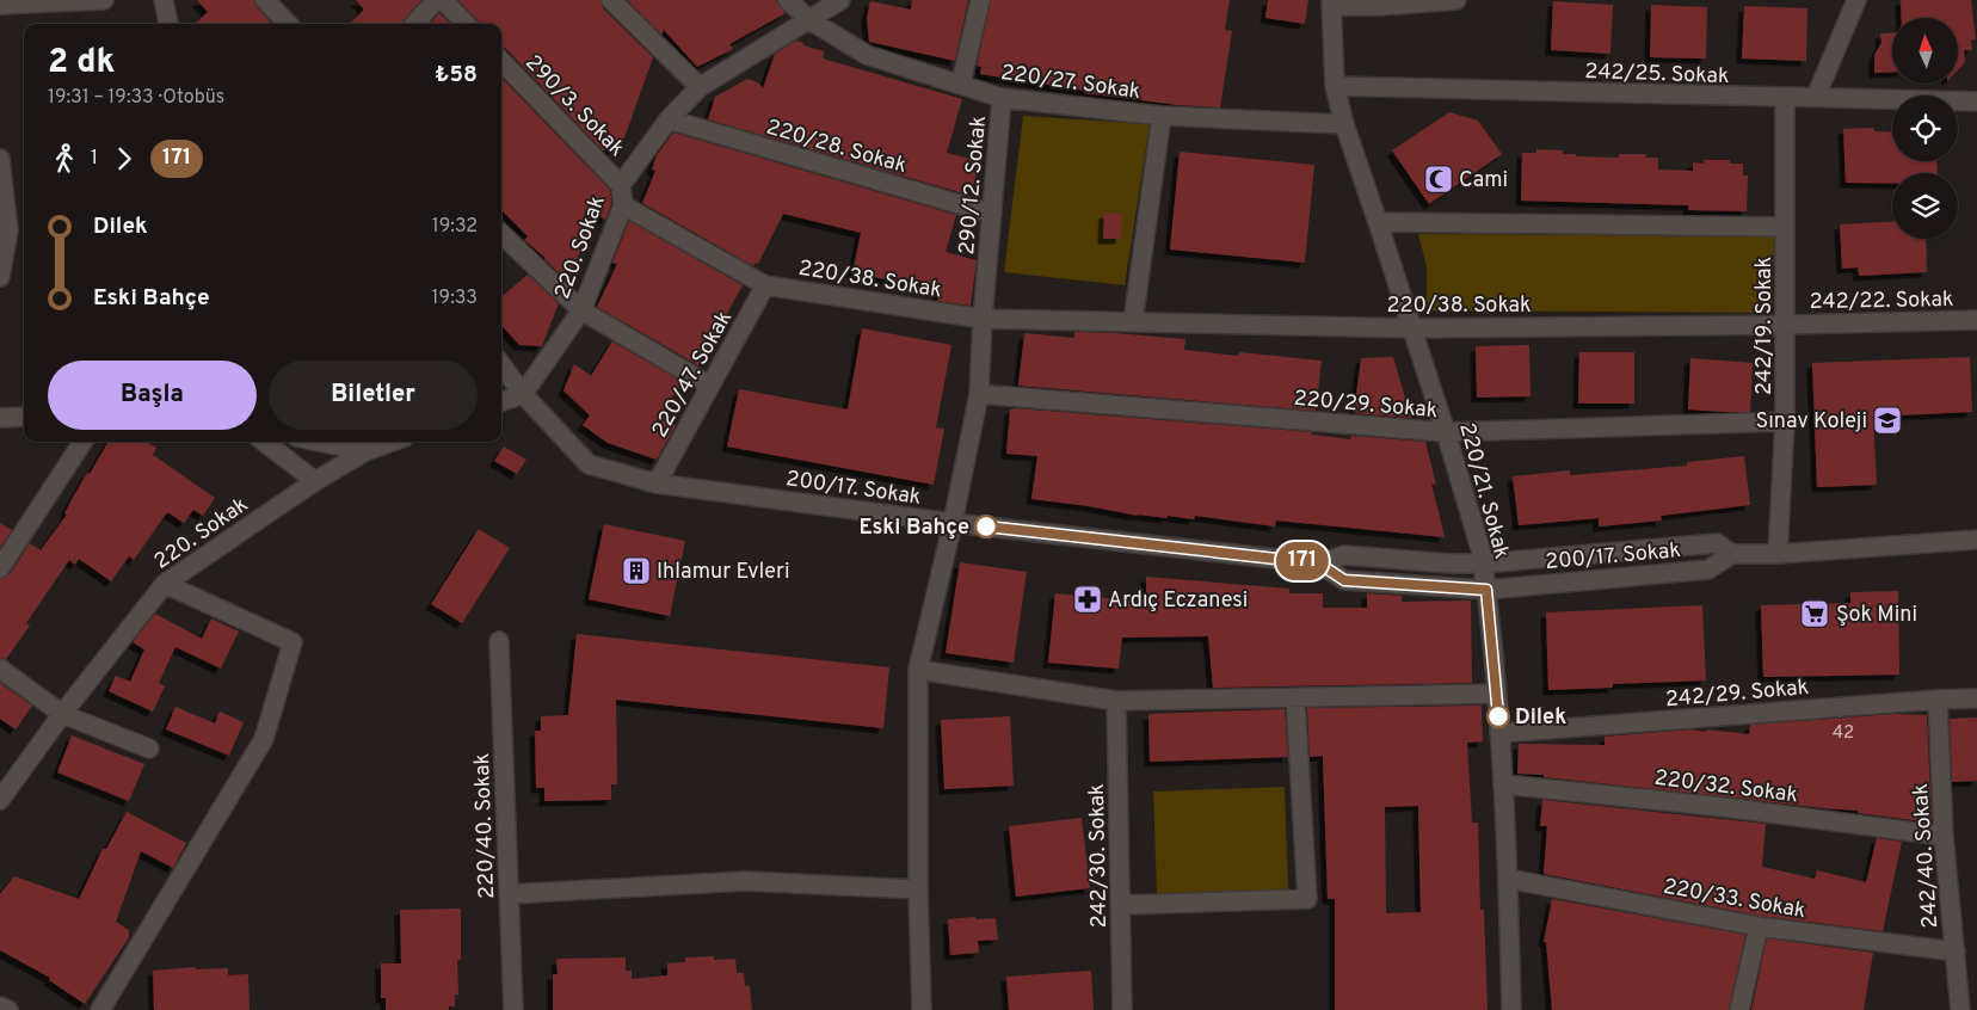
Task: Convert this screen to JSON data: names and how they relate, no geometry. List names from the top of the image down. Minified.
{"streets":{"street":["242/25. Sokak","220/27. Sokak","290/3. Sokak","220/28. Sokak","290/12. Sokak","220. Sokak","220/38. Sokak","242/22. Sokak","242/19. Sokak","220/47. Sokak","220/29. Sokak","200/17. Sokak","220/21. Sokak","242/29. Sokak","220/32. Sokak","220/40. Sokak","242/30. Sokak","242/40. Sokak","220/33. Sokak"]},"crossings":[["242/25. Sokak","242/19. Sokak"],["242/25. Sokak","220/21. Sokak"],["220/27. Sokak","290/12. Sokak"],["220/27. Sokak","220. Sokak"],["220/27. Sokak","220/21. Sokak"],["290/3. Sokak","220. Sokak"],["220/28. Sokak","290/12. Sokak"],["220/28. Sokak","220. Sokak"],["290/12. Sokak","220/38. Sokak"],["290/12. Sokak","220/29. Sokak"],["290/12. Sokak","200/17. Sokak"],["220. Sokak","220/38. Sokak"],["220. Sokak","200/17. Sokak"],["220/38. Sokak","242/22. Sokak"],["220/38. Sokak","242/19. Sokak"],["220/38. Sokak","220/47. Sokak"],["220/38. Sokak","220/21. Sokak"],["242/22. Sokak","242/19. Sokak"],["242/19. Sokak","220/29. Sokak"],["242/19. Sokak","200/17. Sokak"],["220/47. Sokak","200/17. Sokak"],["220/29. Sokak","220/21. Sokak"],["200/17. Sokak","220/21. Sokak"],["220/21. Sokak","242/29. Sokak"],["220/21. Sokak","220/32. Sokak"],["220/21. Sokak","220/33. Sokak"],["242/29. Sokak","242/40. Sokak"],["220/32. Sokak","242/40. Sokak"],["242/40. Sokak","220/33. Sokak"]],"places":{"mosque":["Cami"],"school or university":["Sınav Koleji"],"other":["Eski Bahçe","Dilek"],"building":["Ihlamur Evleri"],"pharmacy":["Ardıç Eczanesi"],"supermarket":["Şok Mini"]},"lines":["bus line 171"],"house_numbers":["42"],"north":"top","page":{"on_map":"171","heading":["2 dk","19:31 – 19:33 · Otobüs","₺58"],"legs":["1","171"],"list":[{"name":"Dilek","value":"19:32"},{"name":"Eski Bahçe","value":"19:33"}],"buttons":["Başla","Biletler"]}}
